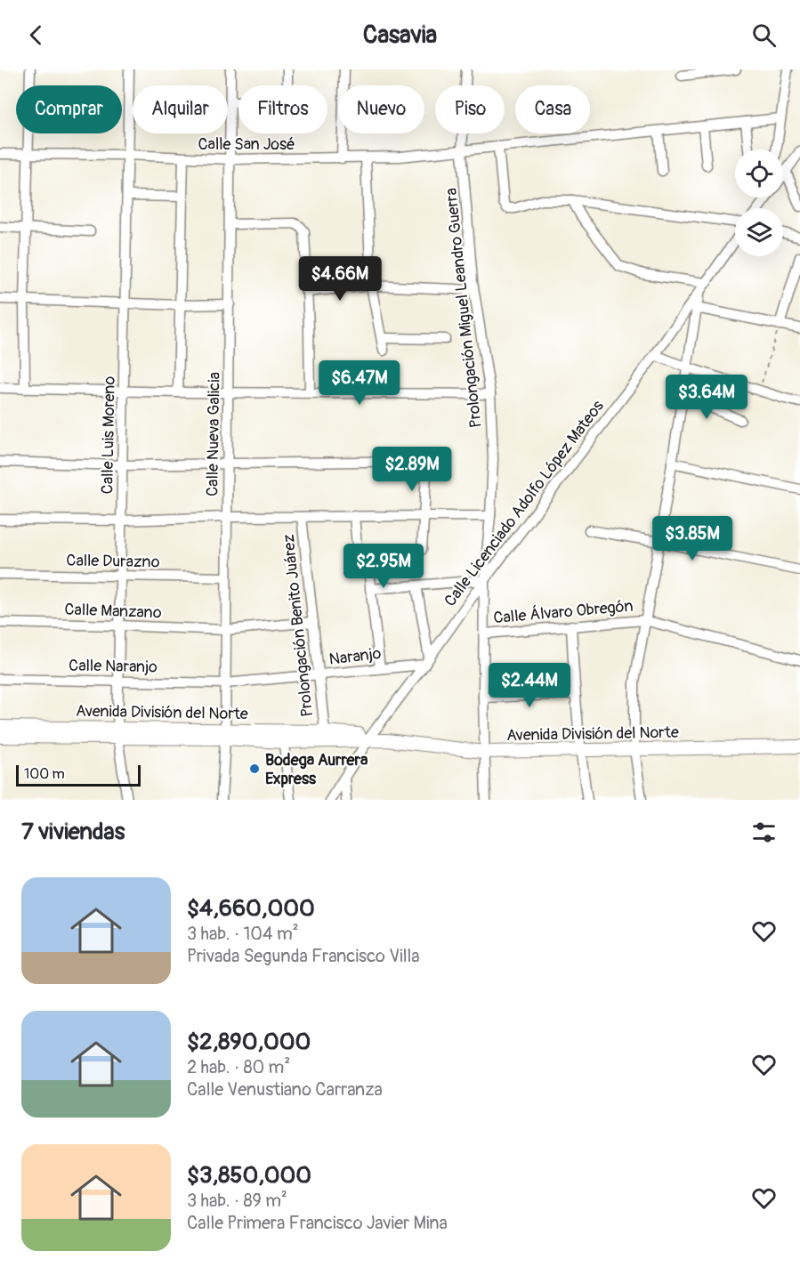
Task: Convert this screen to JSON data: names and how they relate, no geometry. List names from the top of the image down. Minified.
{"streets":{"street":["Calle San José","Prolongación Miguel Leandro Guerra","Calle Nueva Galicia","Calle Luis Moreno","Calle Licenciado Adolfo López Mateos","Calle Durazno","Calle Manzano","Calle Álvaro Obregón","Prolongación Benito Juárez","Naranjo","Calle Naranjo","Avenida División del Norte"]},"crossings":[["Calle San José","Prolongación Miguel Leandro Guerra"],["Calle San José","Calle Nueva Galicia"],["Calle San José","Calle Luis Moreno"],["Prolongación Miguel Leandro Guerra","Calle Licenciado Adolfo López Mateos"],["Prolongación Miguel Leandro Guerra","Calle Álvaro Obregón"],["Prolongación Miguel Leandro Guerra","Avenida División del Norte"],["Calle Nueva Galicia","Calle Durazno"],["Calle Nueva Galicia","Calle Manzano"],["Calle Nueva Galicia","Naranjo"],["Calle Nueva Galicia","Calle Naranjo"],["Calle Nueva Galicia","Avenida División del Norte"],["Calle Luis Moreno","Calle Durazno"],["Calle Luis Moreno","Calle Manzano"],["Calle Luis Moreno","Calle Naranjo"],["Calle Luis Moreno","Avenida División del Norte"],["Calle Licenciado Adolfo López Mateos","Naranjo"],["Calle Licenciado Adolfo López Mateos","Avenida División del Norte"],["Calle Manzano","Prolongación Benito Juárez"],["Prolongación Benito Juárez","Naranjo"],["Prolongación Benito Juárez","Avenida División del Norte"],["Naranjo","Calle Naranjo"]],"places":["Bodega Aurrera Express"],"scale_bar":"100 m","page":{"header":"Casavia","chip":["Comprar","Alquilar","Filtros","Nuevo","Piso","Casa"],"price":["$4.66M","$6.47M","$3.64M","$2.89M","$3.85M","$2.95M","$2.44M"],"scale":"100 m","heading":"7 viviendas","list":[{"name":"$4,660,000","note":"3 hab. · 104 m² · Privada Segunda Francisco Villa"},{"name":"$2,890,000","note":"2 hab. · 80 m² · Calle Venustiano Carranza"},{"name":"$3,850,000","note":"3 hab. · 89 m² · Calle Primera Francisco Javier Mina"}]}}
